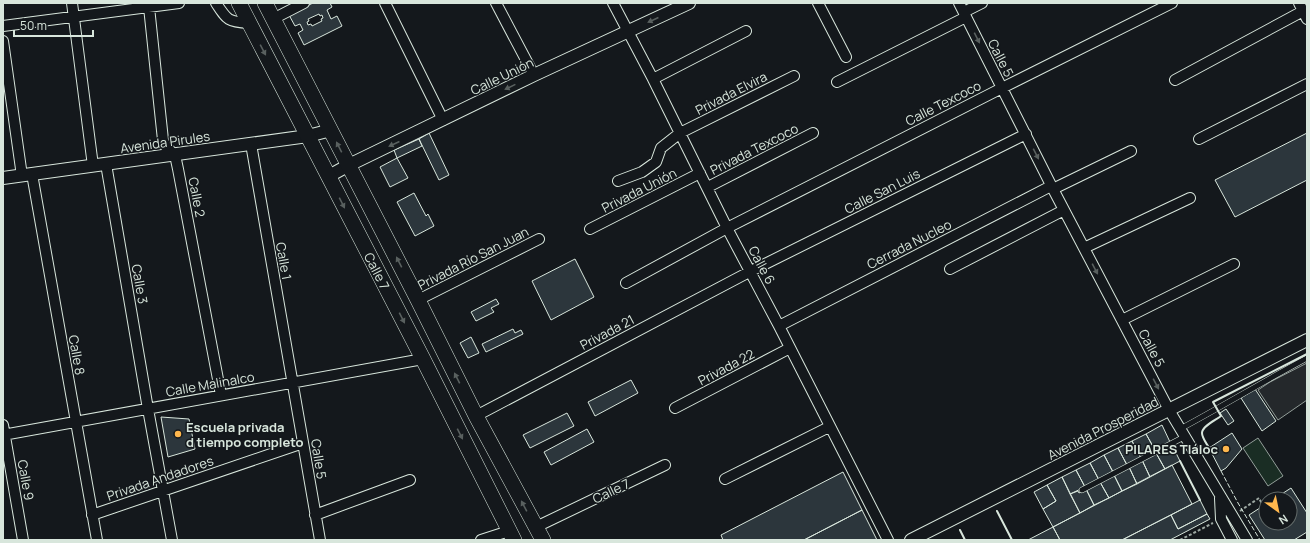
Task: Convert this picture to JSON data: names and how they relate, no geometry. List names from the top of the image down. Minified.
{"streets":{"main road":["Calle 7"],"street":["Calle 5","Calle Unión","Privada Elvira","Calle Texcoco","Avenida Pirules","Privada Texcoco","Privada Unión","Calle San Luis","Calle 2","Cerrada Nucleo","Privada Río San Juan","Calle 1","Calle 6","Calle 3","Privada 21","Calle 8","Privada 22","Calle Malinalco","Avenida Prosperidad","Privada Andadores","Calle 9"]},"crossings":[["Calle 5","Calle Texcoco"],["Calle 5","Calle San Luis"],["Calle 5","Cerrada Nucleo"],["Calle 5","Calle 1"],["Calle 5","Calle Malinalco"],["Calle 5","Avenida Prosperidad"],["Calle 5","Privada Andadores"],["Calle Unión","Calle 6"],["Calle Unión","Calle 7"],["Privada Elvira","Calle 6"],["Calle Texcoco","Calle 6"],["Avenida Pirules","Calle 2"],["Avenida Pirules","Calle 1"],["Avenida Pirules","Calle 7"],["Avenida Pirules","Calle 3"],["Avenida Pirules","Calle 8"],["Privada Texcoco","Calle 6"],["Privada Unión","Calle 6"],["Calle San Luis","Calle 6"],["Calle San Luis","Privada 21"],["Calle 2","Calle Malinalco"],["Cerrada Nucleo","Calle 6"],["Privada Río San Juan","Calle 7"],["Calle 1","Calle Malinalco"],["Calle 6","Privada 21"],["Calle 6","Privada 22"],["Calle 7","Privada 21"],["Calle 7","Calle Malinalco"],["Calle 3","Calle Malinalco"],["Calle 8","Calle Malinalco"],["Calle 8","Privada Andadores"],["Calle Malinalco","Calle 9"]],"one_way":["Calle 5","Calle Unión"],"places":["Escuela privada d tiempo completo","PILARES Tláloc"],"scale_bar":"50 m","north":"bottom right"}
